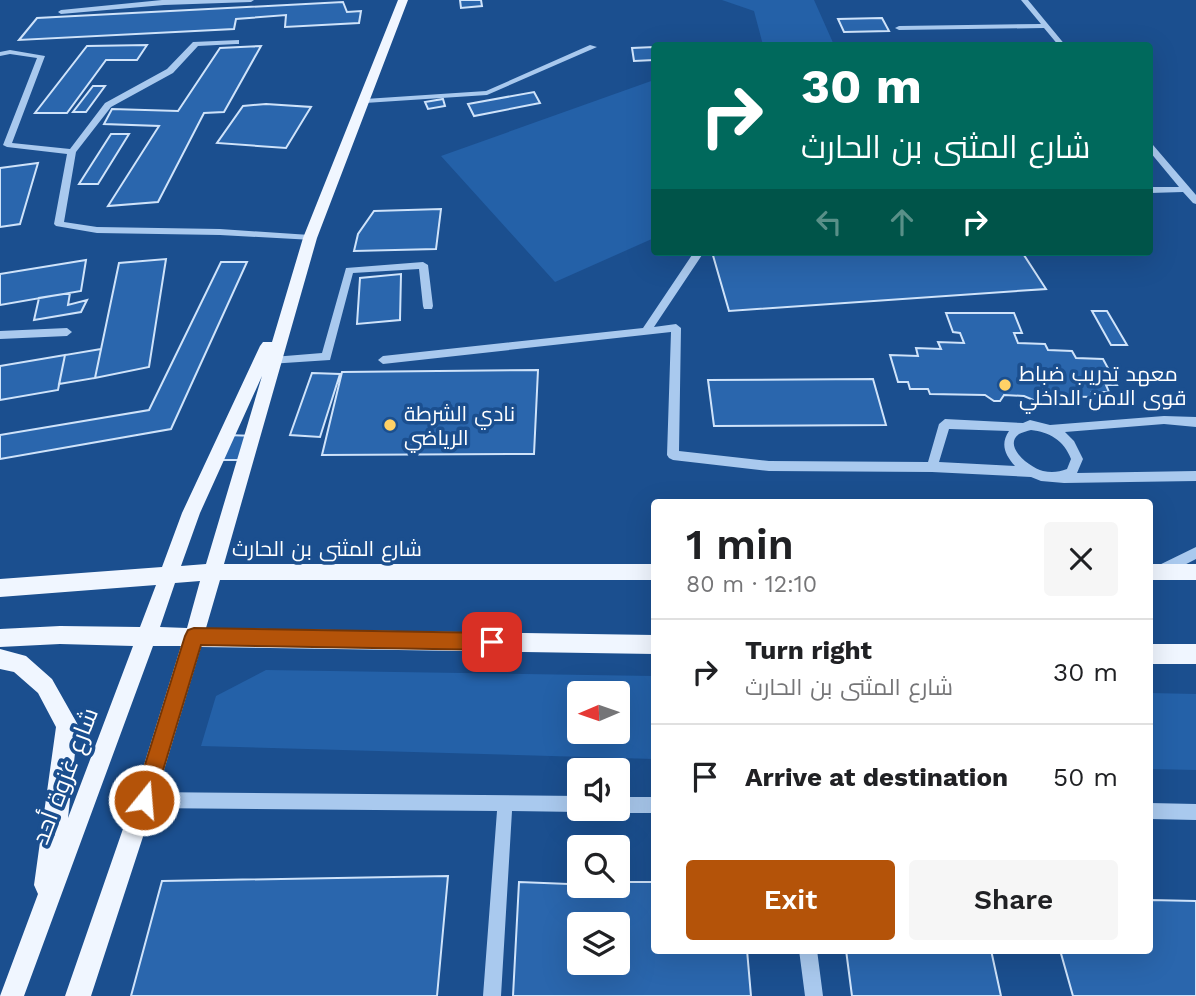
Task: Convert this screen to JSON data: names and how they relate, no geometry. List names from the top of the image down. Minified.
{"streets":{"main road":["شارع المثنى بن الحارث","شارع غزوة أحد"]},"crossings":[["شارع المثنى بن الحارث","شارع غزوة أحد"]],"places":["معهد تدريب ضباط قوى الامن الداخلي","نادي الشرطة الرياضي"],"north":"left","page":{"turn":["30 m","شارع المثنى بن الحارث"],"heading":["1 min","80 m · 12:10"],"list":[{"name":"Turn right","note":"شارع المثنى بن الحارث","value":"30 m"},{"name":"Arrive at destination","value":"50 m"}],"buttons":["Exit","Share"]}}
